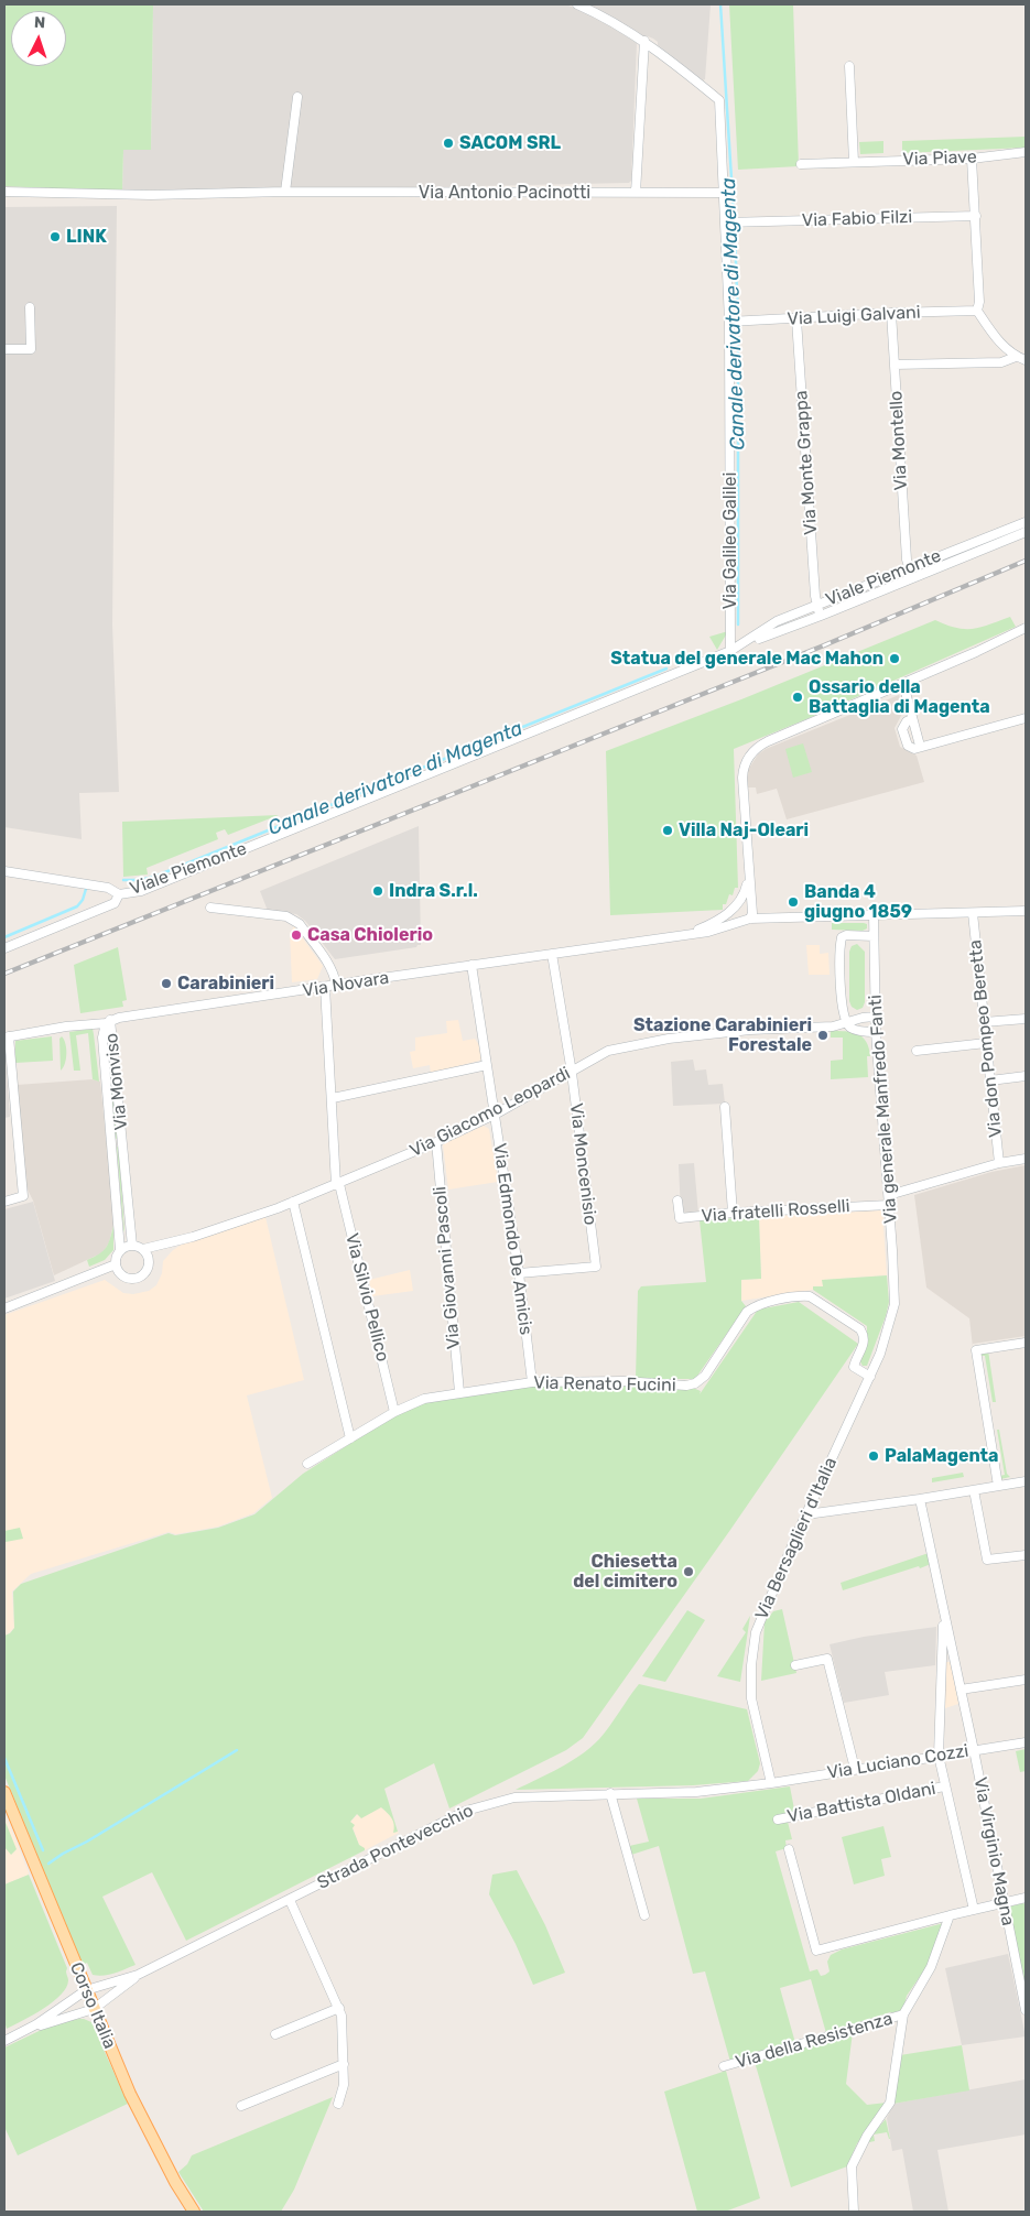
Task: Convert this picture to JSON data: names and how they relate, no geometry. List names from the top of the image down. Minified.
{"streets":{"main road":["Corso Italia"],"street":["Via Piave","Via Antonio Pacinotti","Via Fabio Filzi","Via Luigi Galvani","Via Montello","Via Monte Grappa","Via Galileo Galilei","Viale Piemonte","Via Novara","Via don Pompeo Beretta","Via Monviso","Via generale Manfredo Fanti","Via Giacomo Leopardi","Via Moncenisio","Via fratelli Rosselli","Via Edmondo De Amicis","Via Giovanni Pascoli","Via Silvio Pellico","Via Renato Fucini","Via Bersaglieri d'Italia","Via Luciano Cozzi","Via Battista Oldani","Strada Pontevecchio","Via Virginio Magna","Via della Resistenza"]},"crossings":[["Via Antonio Pacinotti","Via Galileo Galilei"],["Via Fabio Filzi","Via Galileo Galilei"],["Via Luigi Galvani","Via Montello"],["Via Luigi Galvani","Via Monte Grappa"],["Via Luigi Galvani","Via Galileo Galilei"],["Via Montello","Viale Piemonte"],["Via Monte Grappa","Viale Piemonte"],["Via Galileo Galilei","Viale Piemonte"],["Via Novara","Via Monviso"],["Via Novara","Via Moncenisio"],["Via Novara","Via Edmondo De Amicis"],["Via Novara","Via Silvio Pellico"],["Via Monviso","Via Giacomo Leopardi"],["Via generale Manfredo Fanti","Via Giacomo Leopardi"],["Via generale Manfredo Fanti","Via fratelli Rosselli"],["Via generale Manfredo Fanti","Via Bersaglieri d'Italia"],["Via Giacomo Leopardi","Via Moncenisio"],["Via Giacomo Leopardi","Via Edmondo De Amicis"],["Via Giacomo Leopardi","Via Giovanni Pascoli"],["Via Giacomo Leopardi","Via Silvio Pellico"],["Via Moncenisio","Via Edmondo De Amicis"],["Via Edmondo De Amicis","Via Renato Fucini"],["Via Giovanni Pascoli","Via Renato Fucini"],["Via Silvio Pellico","Via Renato Fucini"],["Via Renato Fucini","Via Bersaglieri d'Italia"],["Via Bersaglieri d'Italia","Via Luciano Cozzi"],["Via Bersaglieri d'Italia","Strada Pontevecchio"],["Via Luciano Cozzi","Strada Pontevecchio"],["Via Luciano Cozzi","Via Virginio Magna"],["Strada Pontevecchio","Corso Italia"]],"water":["Canale derivatore di Magenta"],"places":["SACOM SRL","LINK","Statua del generale Mac Mahon","Ossario della Battaglia di Magenta","Villa Naj-Oleari","Indra S.r.l.","Banda 4 giugno 1859","Casa Chiolerio","Carabinieri","Stazione Carabinieri Forestale","PalaMagenta","Chiesetta del cimitero"],"north":"top"}
